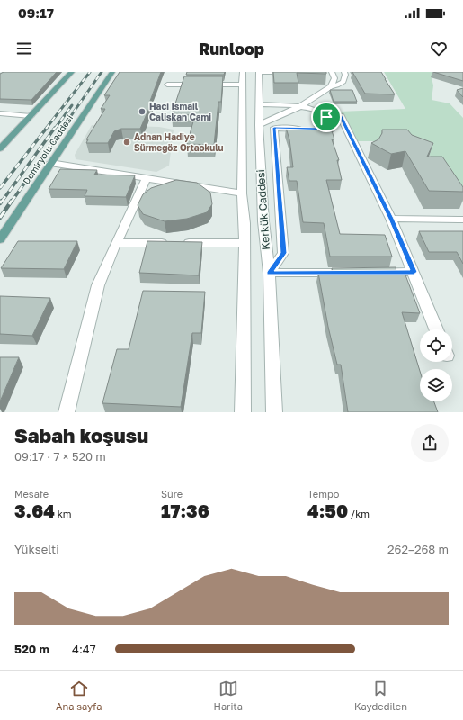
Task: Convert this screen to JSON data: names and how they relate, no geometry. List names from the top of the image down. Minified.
{"streets":{"main road":["Demiryolu Caddesi"],"street":["Kerkük Caddesi"]},"places":["Haci Ismail Caliskan Cami","Adnan Hadiye Sürmegöz Ortaokulu"],"page":{"status":"09:17","header":"Runloop","heading":["Sabah koşusu","09:17 · 7 × 520 m"],"stats":[["Mesafe","3.64 km"],["Süre","17:36"],["Tempo","4:50 /km"]],"chart":["Yükselti","262–268 m"],"list":[{"name":"520 m","note":"4:47"}],"tabs":["Ana sayfa","Harita","Kaydedilen"]}}
